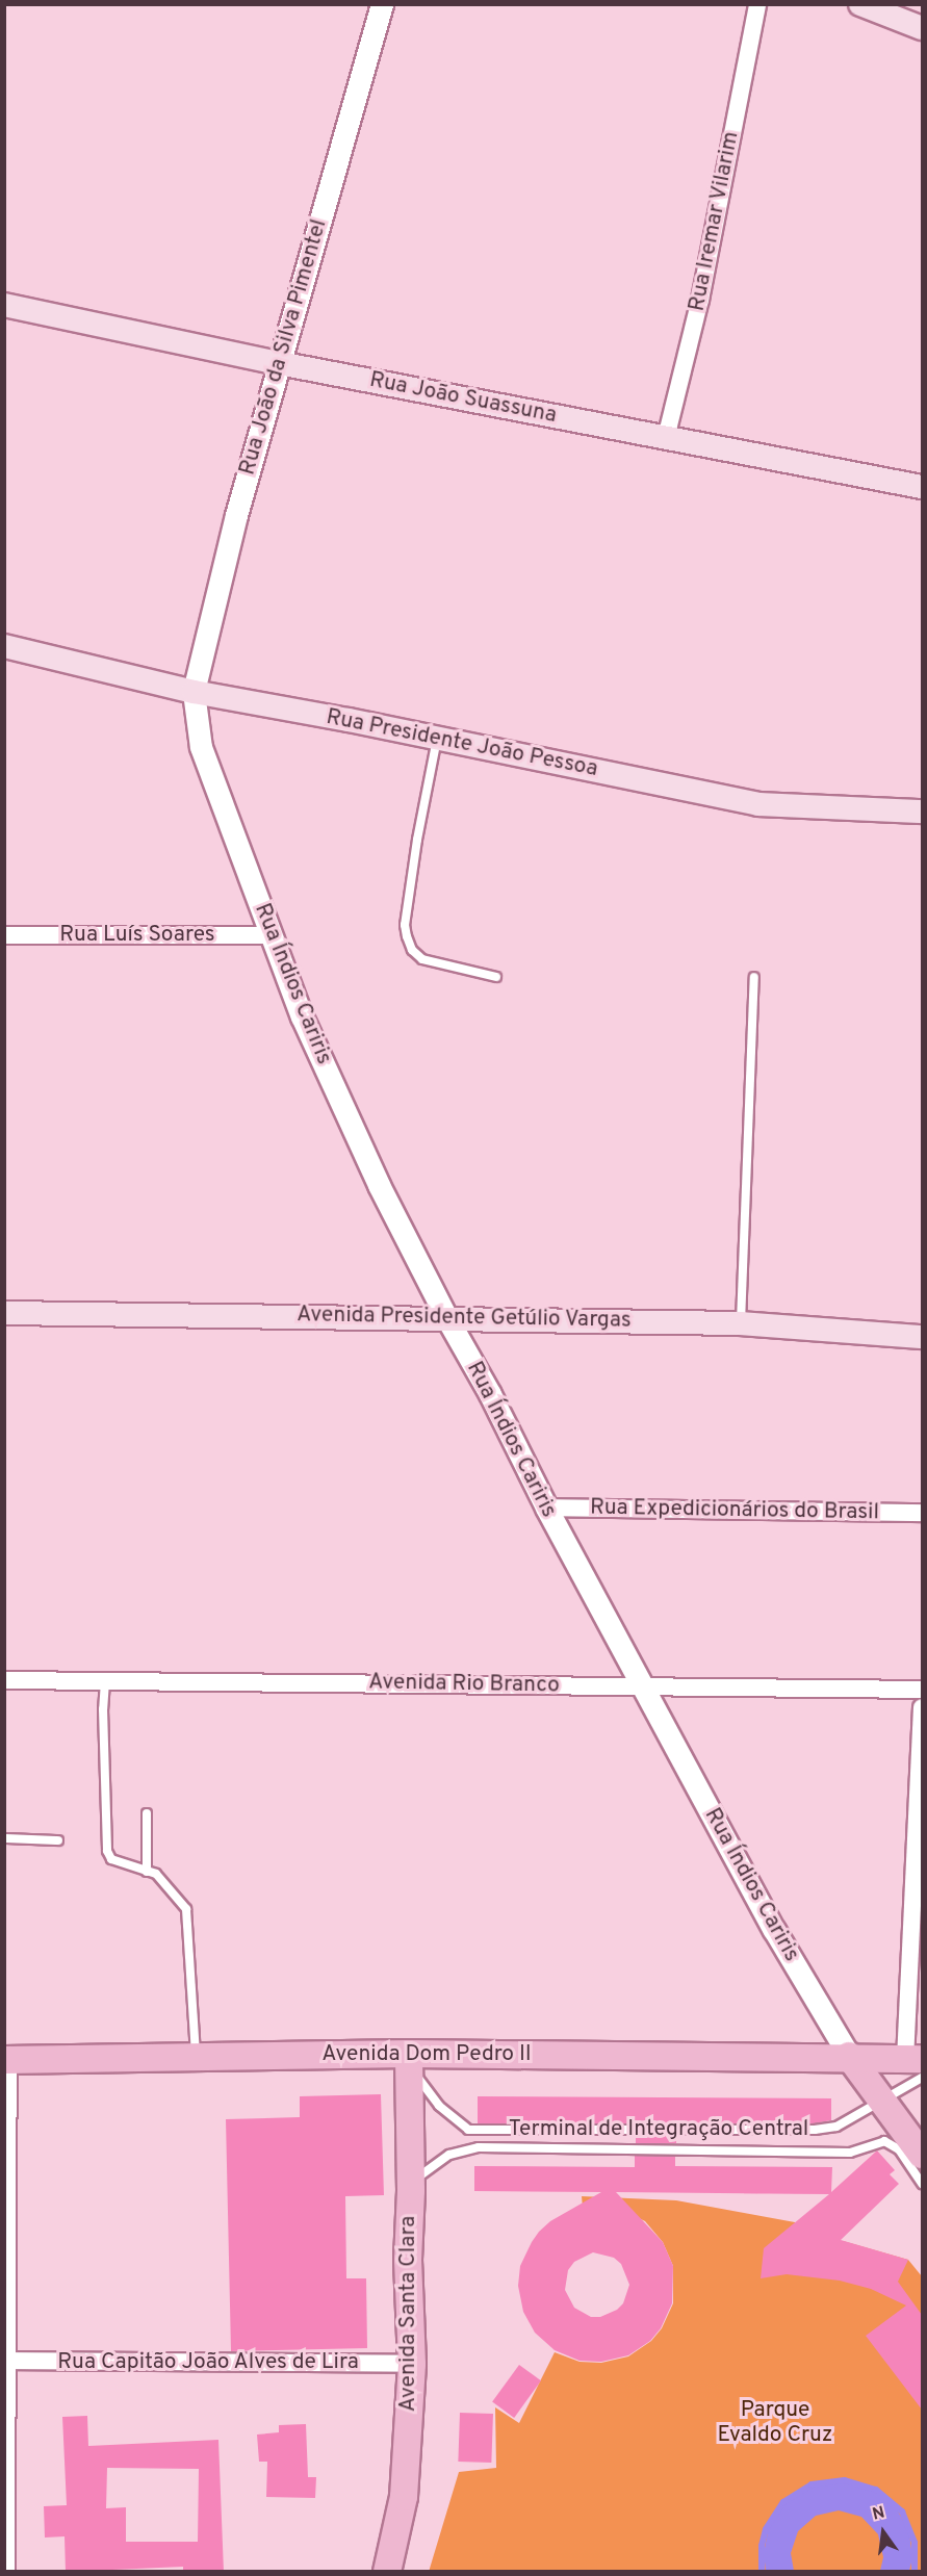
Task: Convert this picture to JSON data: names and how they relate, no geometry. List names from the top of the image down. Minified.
{"streets":{"main road":["Rua João Suassuna","Rua Presidente João Pessoa","Avenida Presidente Getúlio Vargas","Avenida Dom Pedro II","Avenida Santa Clara"],"street":["Rua Iremar Vilarim","Rua João da Silva Pimentel","Rua Luís Soares","Rua Índios Cariris","Rua Expedicionários do Brasil","Avenida Rio Branco","Rua Capitão João Alves de Lira"],"lane":["Terminal de Integração Central"]},"crossings":[["Rua Iremar Vilarim","Rua João Suassuna"],["Rua João da Silva Pimentel","Rua João Suassuna"],["Rua João da Silva Pimentel","Rua Presidente João Pessoa"],["Rua João da Silva Pimentel","Rua Índios Cariris"],["Rua Presidente João Pessoa","Rua Índios Cariris"],["Rua Luís Soares","Rua Índios Cariris"],["Rua Índios Cariris","Avenida Presidente Getúlio Vargas"],["Rua Índios Cariris","Rua Expedicionários do Brasil"],["Rua Índios Cariris","Avenida Rio Branco"],["Rua Índios Cariris","Avenida Dom Pedro II"],["Avenida Dom Pedro II","Terminal de Integração Central"],["Avenida Dom Pedro II","Avenida Santa Clara"],["Terminal de Integração Central","Avenida Santa Clara"],["Avenida Santa Clara","Rua Capitão João Alves de Lira"]],"parks":["Parque Evaldo Cruz"],"north":"top"}
